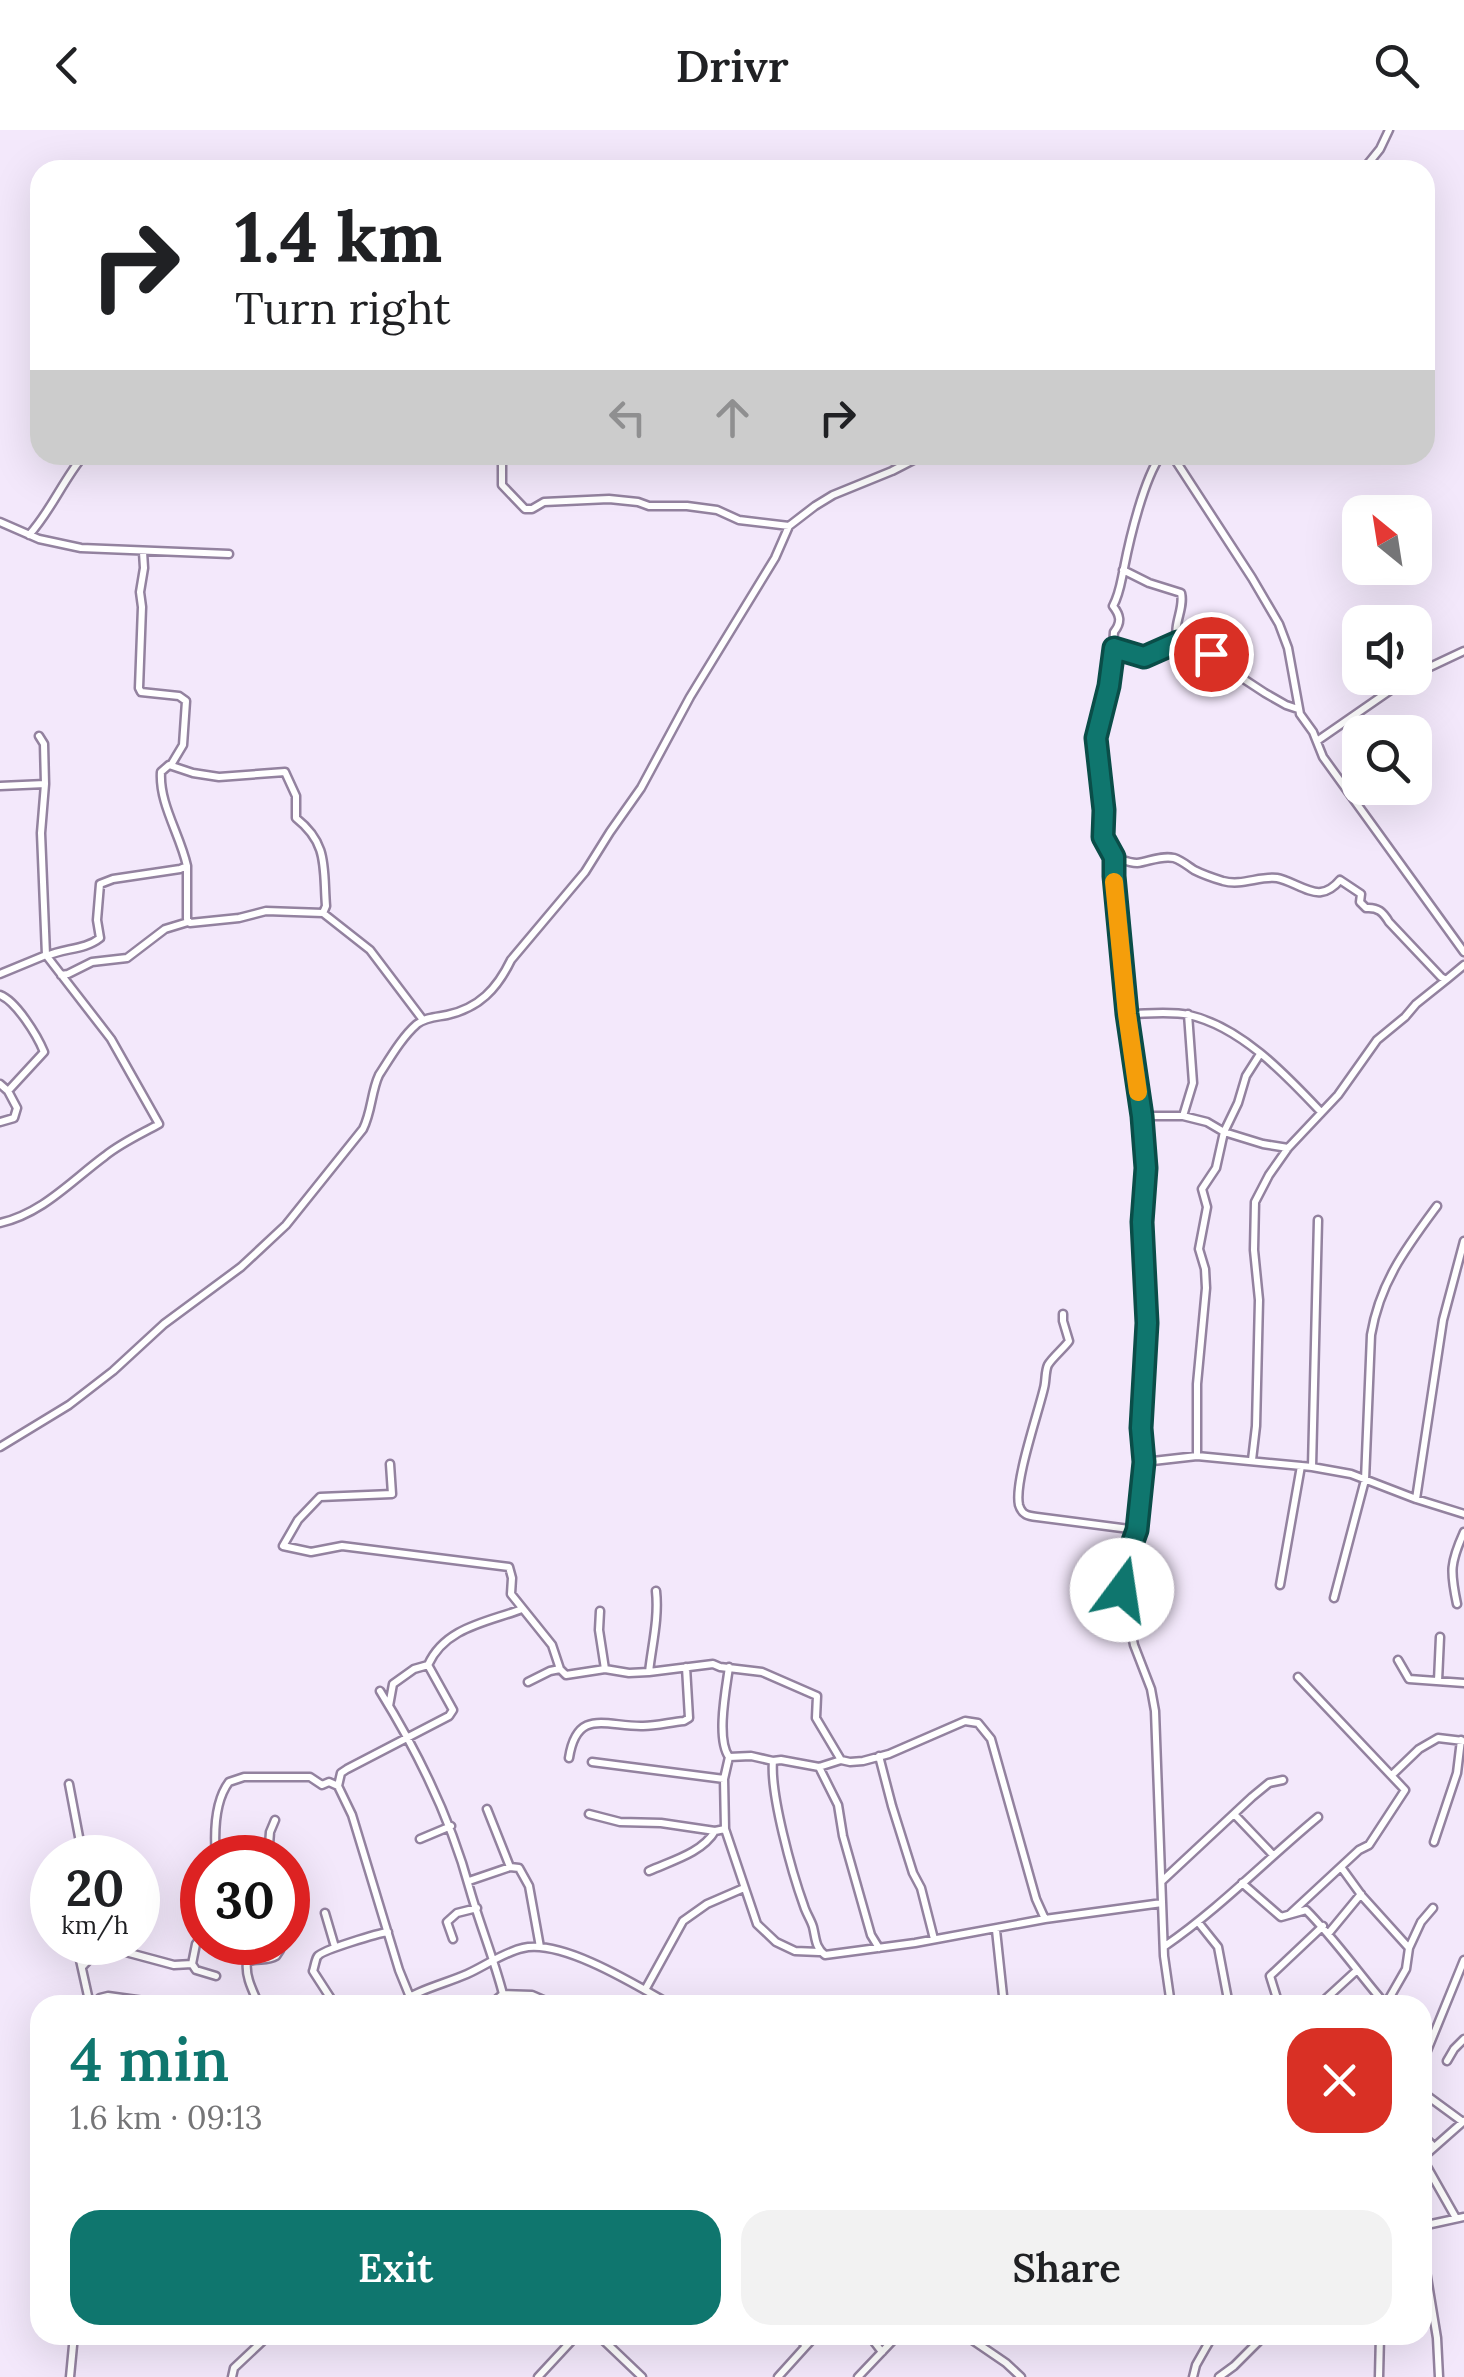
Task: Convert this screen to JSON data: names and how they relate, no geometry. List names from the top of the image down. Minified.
{"north":"top left","page":{"header":"Drivr","turn":["1.4 km","Turn right"],"speed":"20 km/h","limit":"30","heading":["4 min","1.6 km · 09:13"],"buttons":["Exit","Share"]}}
